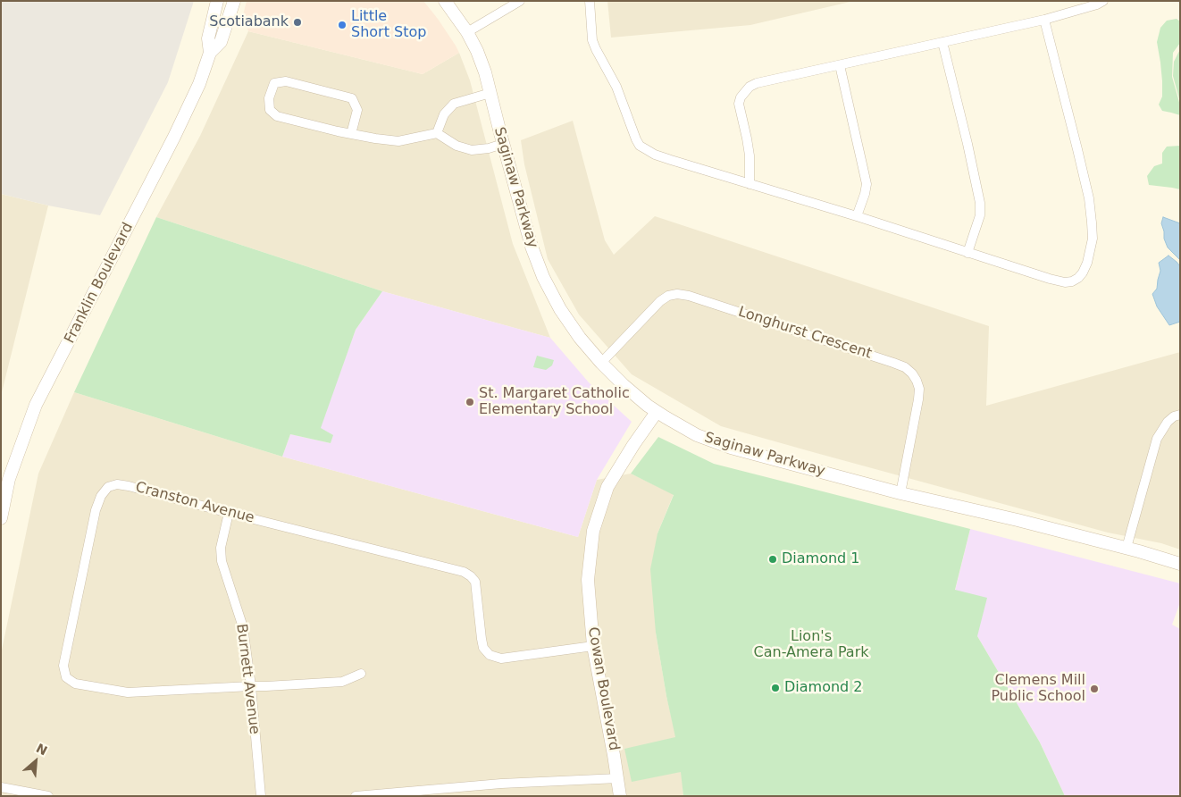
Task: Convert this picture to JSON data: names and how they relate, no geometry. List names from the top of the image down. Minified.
{"streets":{"street":["Saginaw Parkway","Franklin Boulevard","Longhurst Crescent","Cranston Avenue","Burnett Avenue","Cowan Boulevard"]},"crossings":[["Saginaw Parkway","Longhurst Crescent"],["Saginaw Parkway","Cowan Boulevard"],["Cranston Avenue","Burnett Avenue"],["Cranston Avenue","Cowan Boulevard"]],"parks":["Lion's Can-Amera Park"],"places":["Scotiabank","Little Short Stop","St. Margaret Catholic Elementary School","Diamond 1","Diamond 2","Clemens Mill Public School"],"north":"top right"}
